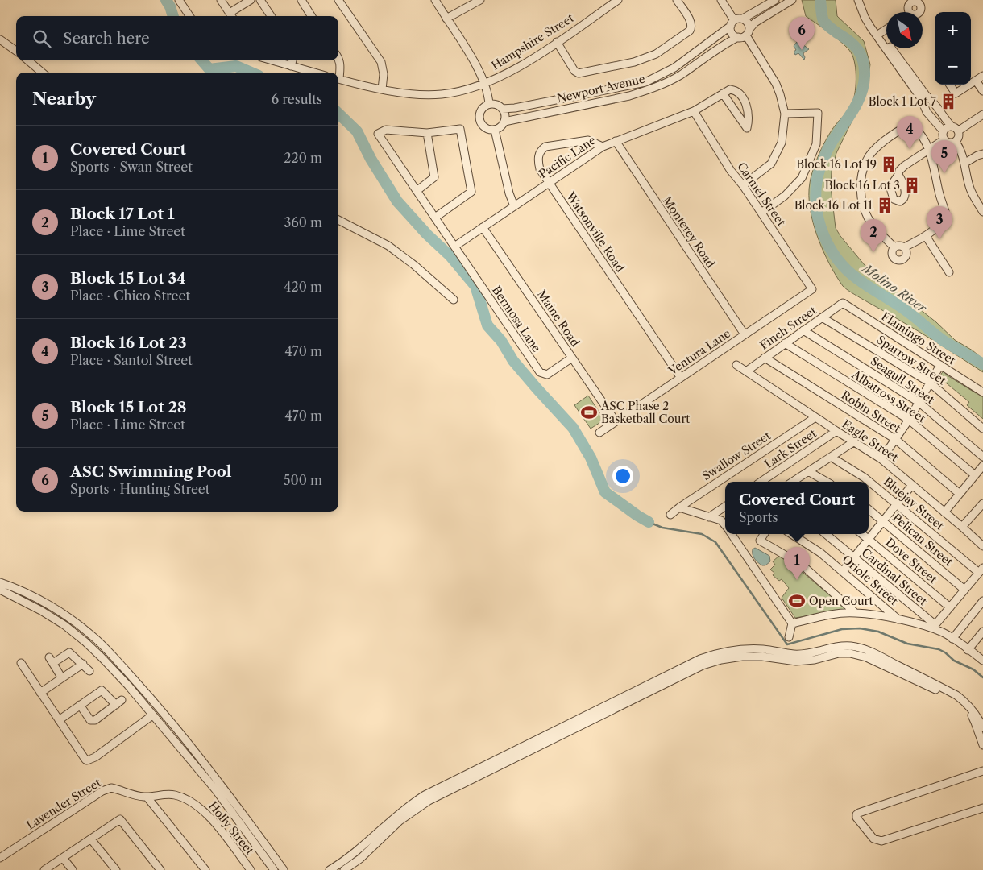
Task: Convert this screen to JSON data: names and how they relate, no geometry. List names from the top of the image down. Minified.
{"streets":{"street":["Hampshire Street","Newport Avenue","Pacific Lane","Carmel Street","Watsonville Road","Monterey Road","Maine Road","Bermosa Lane","Finch Street","Flamingo Street","Ventura Lane","Sparrow Street","Seagull Street","Albatross Street","Robin Street","Eagle Street","Lark Street","Swallow Street","Bluejay Street","Pelican Street","Dove Street","Cardinal Street","Oriole Street","Lavender Street","Holly Street"]},"crossings":[["Pacific Lane","Carmel Street"],["Pacific Lane","Watsonville Road"],["Pacific Lane","Monterey Road"],["Pacific Lane","Maine Road"],["Pacific Lane","Bermosa Lane"],["Carmel Street","Ventura Lane"],["Watsonville Road","Ventura Lane"],["Monterey Road","Ventura Lane"],["Maine Road","Bermosa Lane"],["Maine Road","Ventura Lane"],["Finch Street","Flamingo Street"],["Finch Street","Sparrow Street"],["Finch Street","Seagull Street"],["Finch Street","Albatross Street"],["Finch Street","Robin Street"],["Finch Street","Eagle Street"],["Eagle Street","Lark Street"],["Eagle Street","Swallow Street"],["Lavender Street","Holly Street"]],"water":["Molino River"],"places":{"building":["Block 1 Lot 7","Block 16 Lot 19","Block 16 Lot 3","Block 16 Lot 11"],"sports":["ASC Phase 2 Basketball Court","Open Court"]},"north":"bottom right","page":{"map_buttons":["+","−"],"search":"Search here","pins":["6","4","5","3","2","1"],"heading":["Nearby","6 results"],"list":[{"mark":"1","name":"Covered Court","note":"Sports · Swan Street","value":"220 m"},{"mark":"2","name":"Block 17 Lot 1","note":"Place · Lime Street","value":"360 m"},{"mark":"3","name":"Block 15 Lot 34","note":"Place · Chico Street","value":"420 m"},{"mark":"4","name":"Block 16 Lot 23","note":"Place · Santol Street","value":"470 m"},{"mark":"5","name":"Block 15 Lot 28","note":"Place · Lime Street","value":"470 m"},{"mark":"6","name":"ASC Swimming Pool","note":"Sports · Hunting Street","value":"500 m"}],"popup":["Covered Court","Sports"]}}
